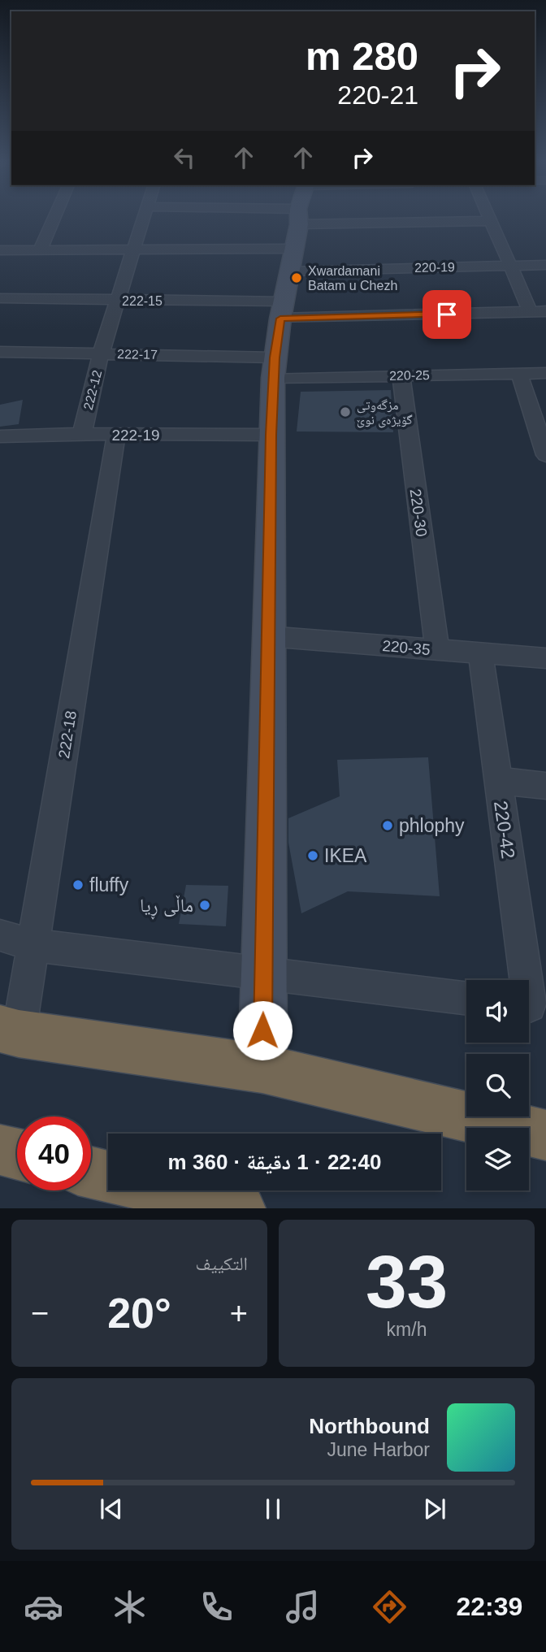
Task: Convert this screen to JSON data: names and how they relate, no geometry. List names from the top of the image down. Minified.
{"streets":{"street":["220-19","222-15","222-17","220-25","222-12","222-19","220-30","220-35","222-18","220-42"]},"crossings":[["222-15","222-12"],["222-17","220-25"],["222-17","222-12"],["220-25","220-30"],["222-12","222-19"],["222-19","222-18"],["220-30","220-35"],["220-35","220-42"]],"places":["Xwardamani Batam u Chezh","مزگەوتی گۆیژەی نوێ","phlophy","IKEA","fluffy","ماڵی ڕیا"],"page":{"turn":["280 m","220-21"],"limit":"40","trip":"22:40 · 1 دقيقة · 360 m","tile":[["33","km/h"],"التكييف"],"heat":["−","20°","+"],"song":["Northbound","June Harbor"],"tabs":"22:39"}}
